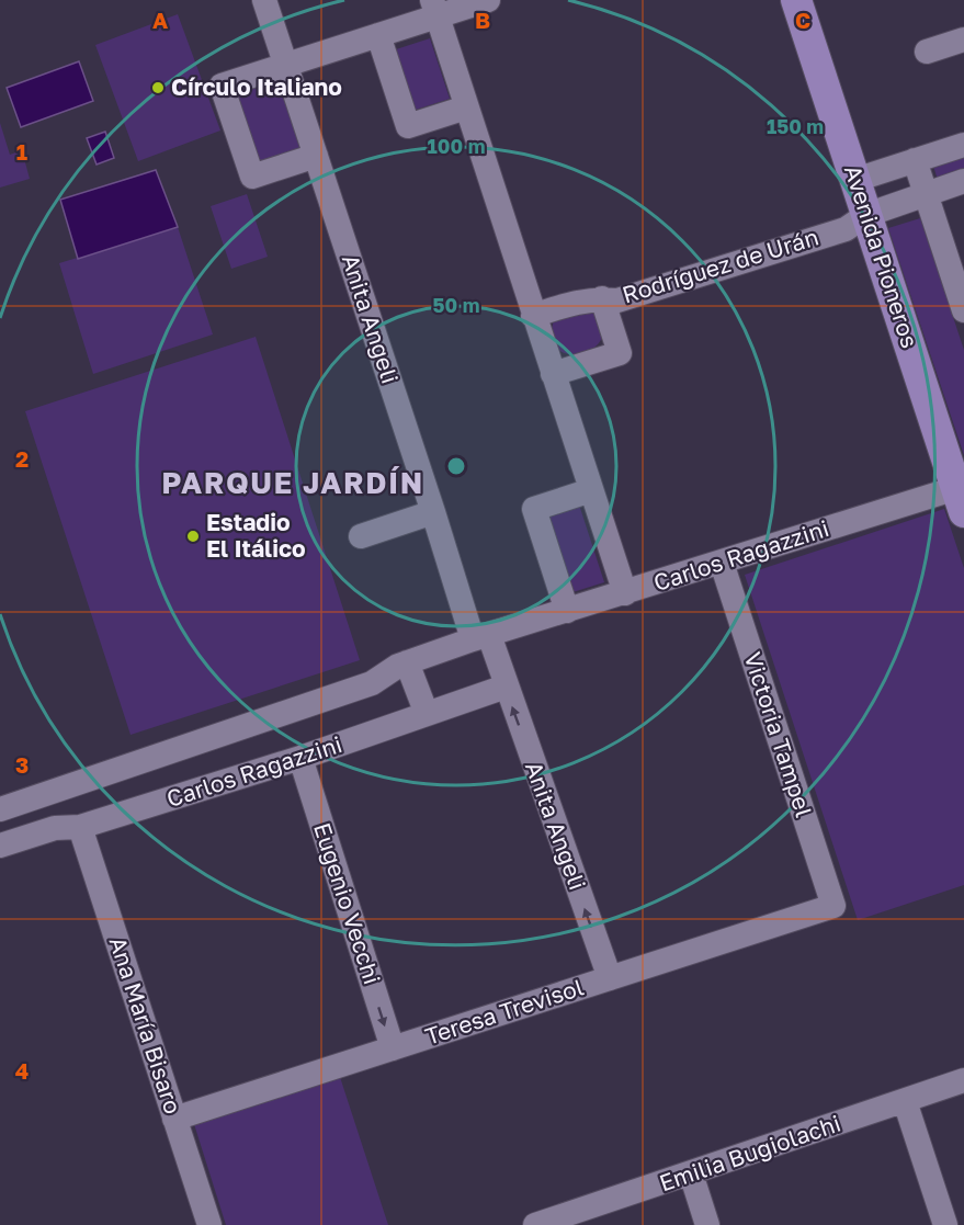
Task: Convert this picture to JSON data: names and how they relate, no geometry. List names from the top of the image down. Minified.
{"streets":{"main road":["Avenida Pioneros"],"street":["Rodríguez de Urán","Anita Angeli","Carlos Ragazzini","Victoria Tampel","Eugenio Vecchi","Teresa Trevisol","Ana María Bisaro","Emilia Bugiolachi"]},"crossings":[["Avenida Pioneros","Rodríguez de Urán"],["Avenida Pioneros","Carlos Ragazzini"],["Anita Angeli","Carlos Ragazzini"],["Anita Angeli","Teresa Trevisol"],["Carlos Ragazzini","Victoria Tampel"],["Carlos Ragazzini","Eugenio Vecchi"],["Carlos Ragazzini","Ana María Bisaro"],["Victoria Tampel","Teresa Trevisol"],["Eugenio Vecchi","Teresa Trevisol"],["Teresa Trevisol","Ana María Bisaro"]],"one_way":["Eugenio Vecchi"],"districts":["PARQUE JARDÍN"],"places":["Círculo Italiano","Estadio El Itálico"],"grid":{"columns":["A","B","C"],"rows":["1","2","3","4"]},"rings":["150 m","100 m","50 m"]}
